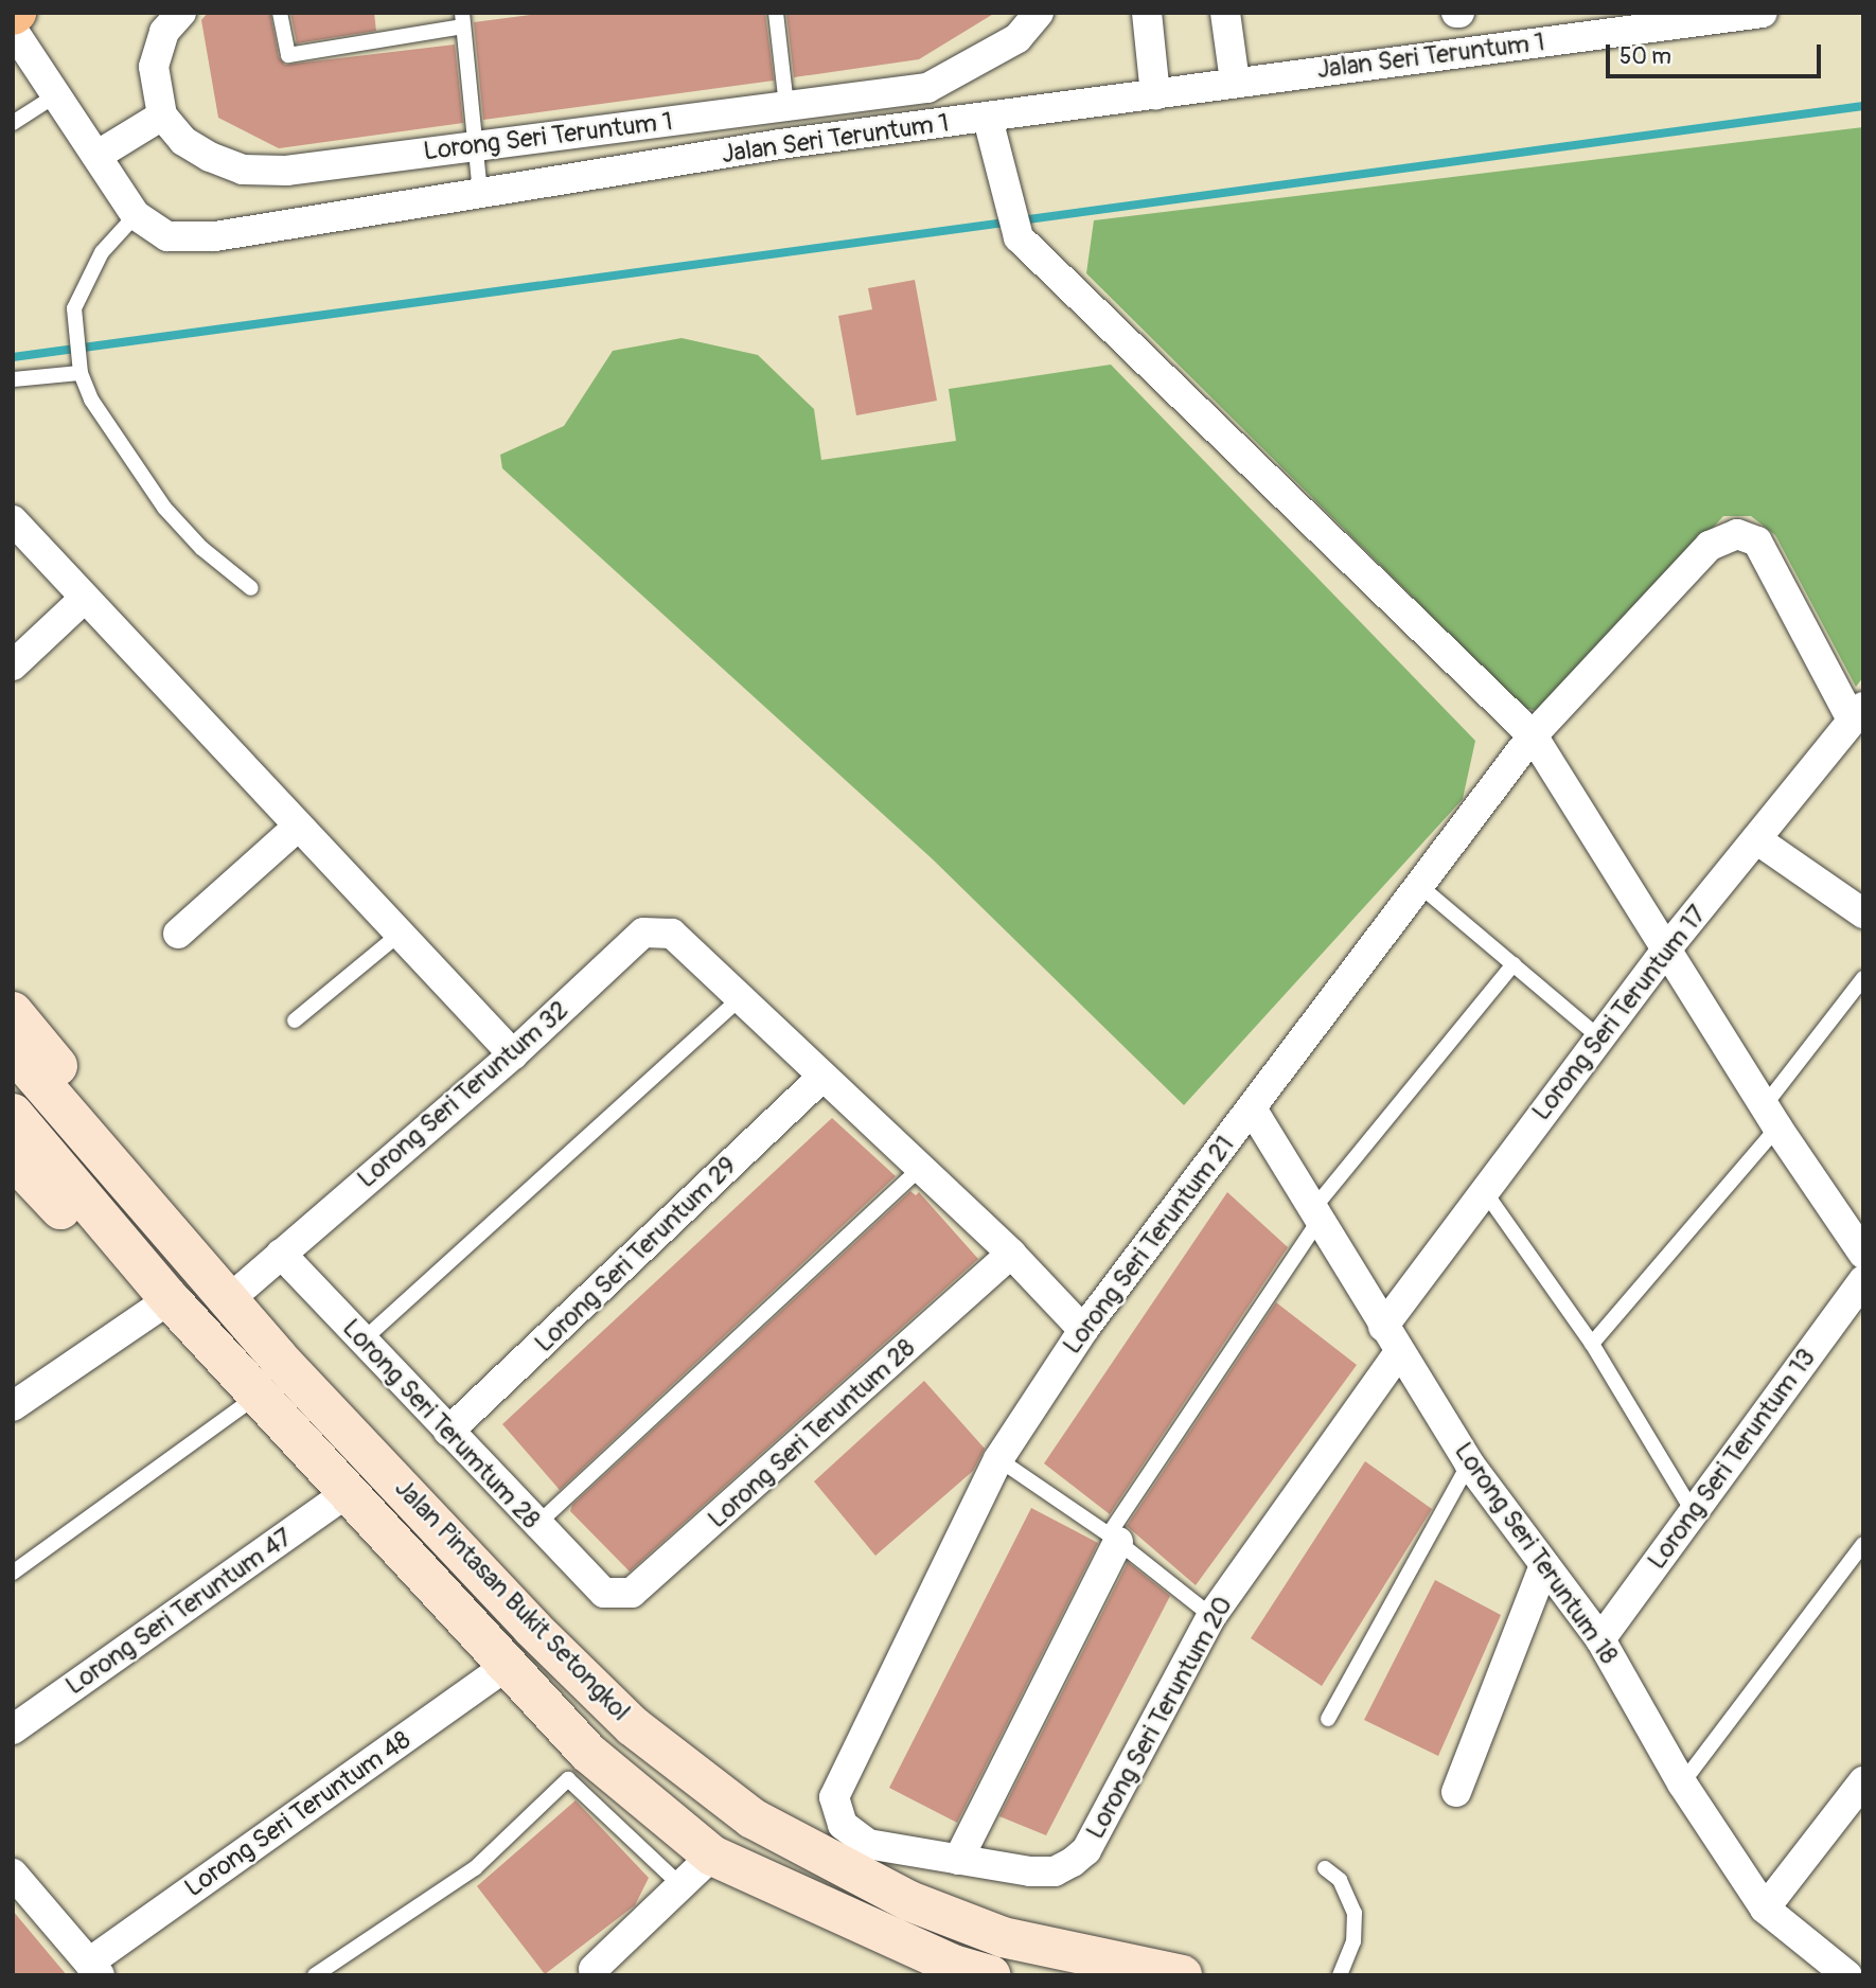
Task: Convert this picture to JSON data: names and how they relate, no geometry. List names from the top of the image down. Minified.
{"streets":{"main road":["Jalan Pintasan Bukit Setongkol"],"street":["Jalan Seri Teruntum 1","Lorong Seri Teruntum 1","Lorong Seri Teruntum 17","Lorong Seri Teruntum 32","Lorong Seri Teruntum 21","Lorong Seri Teruntum 29","Lorong Seri Terumtum 28","Lorong Seri Teruntum 28","Lorong Seri Teruntum 13","Lorong Seri Teruntum 18","Lorong Seri Teruntum 47","Lorong Seri Teruntum 20","Lorong Seri Teruntum 48"]},"crossings":[["Lorong Seri Teruntum 17","Lorong Seri Teruntum 21"],["Lorong Seri Teruntum 17","Lorong Seri Teruntum 18"],["Lorong Seri Teruntum 32","Lorong Seri Terumtum 28"],["Lorong Seri Teruntum 21","Lorong Seri Teruntum 18"],["Lorong Seri Teruntum 21","Lorong Seri Teruntum 20"],["Lorong Seri Teruntum 29","Lorong Seri Terumtum 28"],["Lorong Seri Terumtum 28","Lorong Seri Teruntum 28"],["Lorong Seri Teruntum 13","Lorong Seri Teruntum 18"],["Lorong Seri Teruntum 18","Lorong Seri Teruntum 20"],["Jalan Pintasan Bukit Setongkol","Lorong Seri Teruntum 47"],["Jalan Pintasan Bukit Setongkol","Lorong Seri Teruntum 48"]],"scale_bar":"50 m"}
